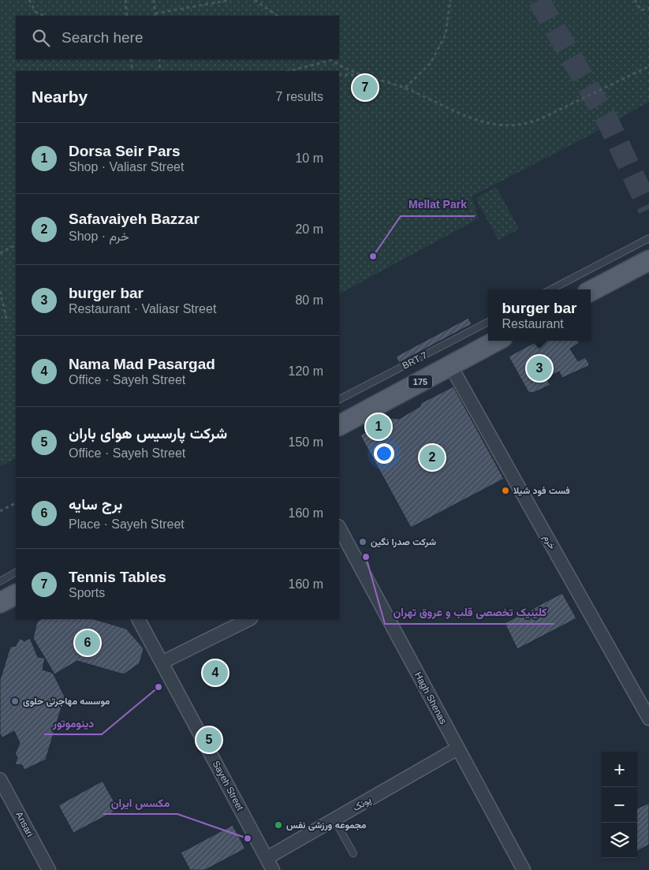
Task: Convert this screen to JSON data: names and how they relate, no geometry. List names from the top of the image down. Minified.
{"streets":{"main road":["175"],"street":["خرم","Hagh Shenas","Sayeh Street","پونک","Ansari"],"lane":["BRT 7"]},"crossings":[["175","خرم"],["Hagh Shenas","پونک"],["Sayeh Street","پونک"]],"places":["Mellat Park","فست فود شیلا","شرکت صدرا نگین","کلینیک تخصصی قلب و عروق تهران","دینوموتور","موسسه مهاجرتی حلوی","مجموعه ورزشی نفس","مکسس ایران"],"page":{"search":"Search here","heading":["Nearby","7 results"],"pins":["7","3","1","2","6","4","5"],"list":[{"mark":"1","name":"Dorsa Seir Pars","note":"Shop · Valiasr Street","value":"10 m"},{"mark":"2","name":"Safavaiyeh Bazzar","note":"Shop · خرم","value":"20 m"},{"mark":"3","name":"burger bar","note":"Restaurant · Valiasr Street","value":"80 m"},{"mark":"4","name":"Nama Mad Pasargad","note":"Office · Sayeh Street","value":"120 m"},{"mark":"5","name":"شرکت پارسیس هوای باران","note":"Office · Sayeh Street","value":"150 m"},{"mark":"6","name":"برج سایه","note":"Place · Sayeh Street","value":"160 m"},{"mark":"7","name":"Tennis Tables","note":"Sports","value":"160 m"}],"popup":["burger bar","Restaurant"],"map_buttons":["+","−"]}}
